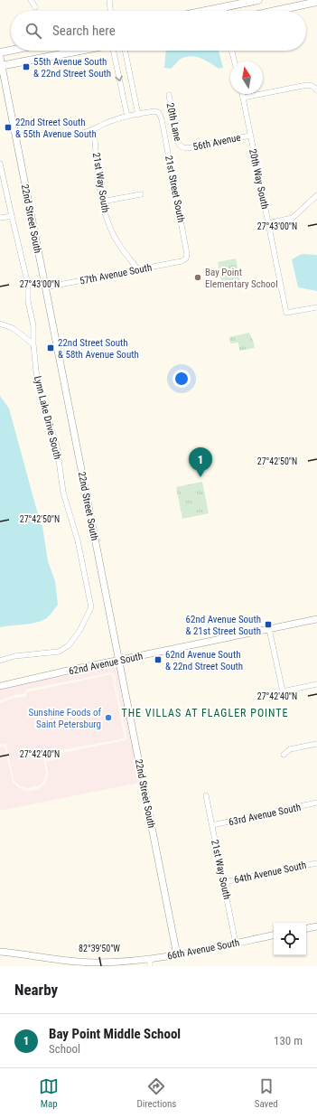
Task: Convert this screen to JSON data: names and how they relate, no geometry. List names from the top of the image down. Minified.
{"streets":{"street":["20th Lane","56th Avenue","20th Way South","21st Way South","21st Street South","22nd Street South","57th Avenue South","Lynn Lake Drive South","62nd Avenue South","63rd Avenue South","64th Avenue South","66th Avenue South"]},"crossings":[["20th Lane","56th Avenue"],["56th Avenue","20th Way South"],["21st Way South","57th Avenue South"],["21st Way South","63rd Avenue South"],["21st Way South","64th Avenue South"],["21st Way South","66th Avenue South"],["21st Street South","57th Avenue South"],["22nd Street South","57th Avenue South"],["22nd Street South","62nd Avenue South"],["22nd Street South","66th Avenue South"]],"districts":["THE VILLAS AT FLAGLER POINTE"],"places":{"transit":["55th Avenue South & 22nd Street South","22nd Street South & 55th Avenue South","22nd Street South & 58th Avenue South","62nd Avenue South & 21st Street South","62nd Avenue South & 22nd Street South"],"other":["Bay Point Elementary School","Sunshine Foods of Saint Petersburg"]},"north":"top","page":{"search":"Search here","pins":"1","heading":"Nearby","list":[{"mark":"1","name":"Bay Point Middle School","note":"School","value":"130 m"}],"nav":["Map","Directions","Saved"]},"coordinates":["27°43'00\"N","27°42'50\"N","27°42'40\"N","82°39'50\"W"]}
